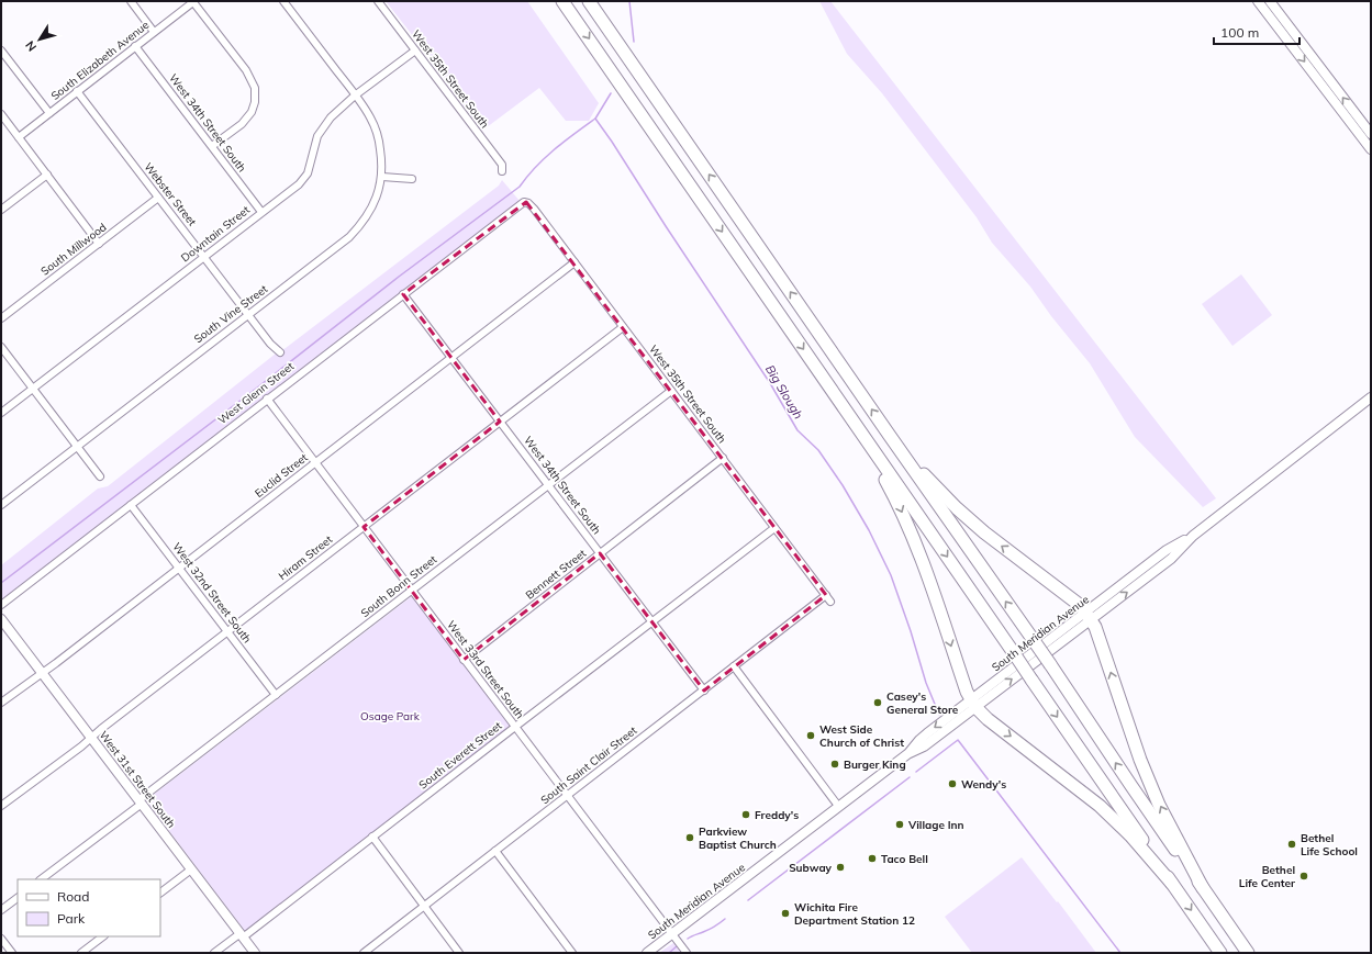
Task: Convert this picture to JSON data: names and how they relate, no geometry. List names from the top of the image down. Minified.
{"streets":{"main road":["South Meridian Avenue","West 31st Street South"],"street":["South Elizabeth Avenue","West 35th Street South","West 34th Street South","Webster Street","Downtain Street","South Millwood","South Vine Street","West Glenn Street","Euclid Street","Hiram Street","Bennett Street","South Bonn Street","West 32nd Street South","West 33rd Street South","South Everett Street","South Saint Clair Street"]},"crossings":[["South Elizabeth Avenue","West 34th Street South"],["South Elizabeth Avenue","Webster Street"],["West 35th Street South","Downtain Street"],["West 35th Street South","West Glenn Street"],["West 35th Street South","Euclid Street"],["West 35th Street South","Hiram Street"],["West 35th Street South","Bennett Street"],["West 35th Street South","South Bonn Street"],["West 35th Street South","South Everett Street"],["West 35th Street South","South Saint Clair Street"],["West 34th Street South","Downtain Street"],["West 34th Street South","West Glenn Street"],["West 34th Street South","Euclid Street"],["West 34th Street South","Hiram Street"],["West 34th Street South","Bennett Street"],["West 34th Street South","South Bonn Street"],["West 34th Street South","South Everett Street"],["West 34th Street South","South Saint Clair Street"],["Webster Street","Downtain Street"],["Webster Street","South Millwood"],["Webster Street","South Vine Street"],["Downtain Street","South Vine Street"],["West Glenn Street","West 32nd Street South"],["West Glenn Street","West 33rd Street South"],["Euclid Street","West 32nd Street South"],["Euclid Street","West 33rd Street South"],["Euclid Street","West 31st Street South"],["Hiram Street","West 32nd Street South"],["Hiram Street","West 33rd Street South"],["Hiram Street","West 31st Street South"],["Bennett Street","West 33rd Street South"],["South Bonn Street","West 32nd Street South"],["South Bonn Street","West 33rd Street South"],["South Bonn Street","West 31st Street South"],["South Meridian Avenue","West 33rd Street South"],["West 33rd Street South","South Everett Street"],["West 33rd Street South","South Saint Clair Street"],["South Everett Street","West 31st Street South"]],"water":["Big Slough"],"parks":["Osage Park"],"places":["Casey's General Store","West Side Church of Christ","Burger King","Wendy's","Freddy's","Village Inn","Parkview Baptist Church","Bethel Life School","Taco Bell","Subway","Bethel Life Center","Wichita Fire Department Station 12"],"legend":["Road","Park"],"scale_bar":"100 m","north":"bottom left"}
